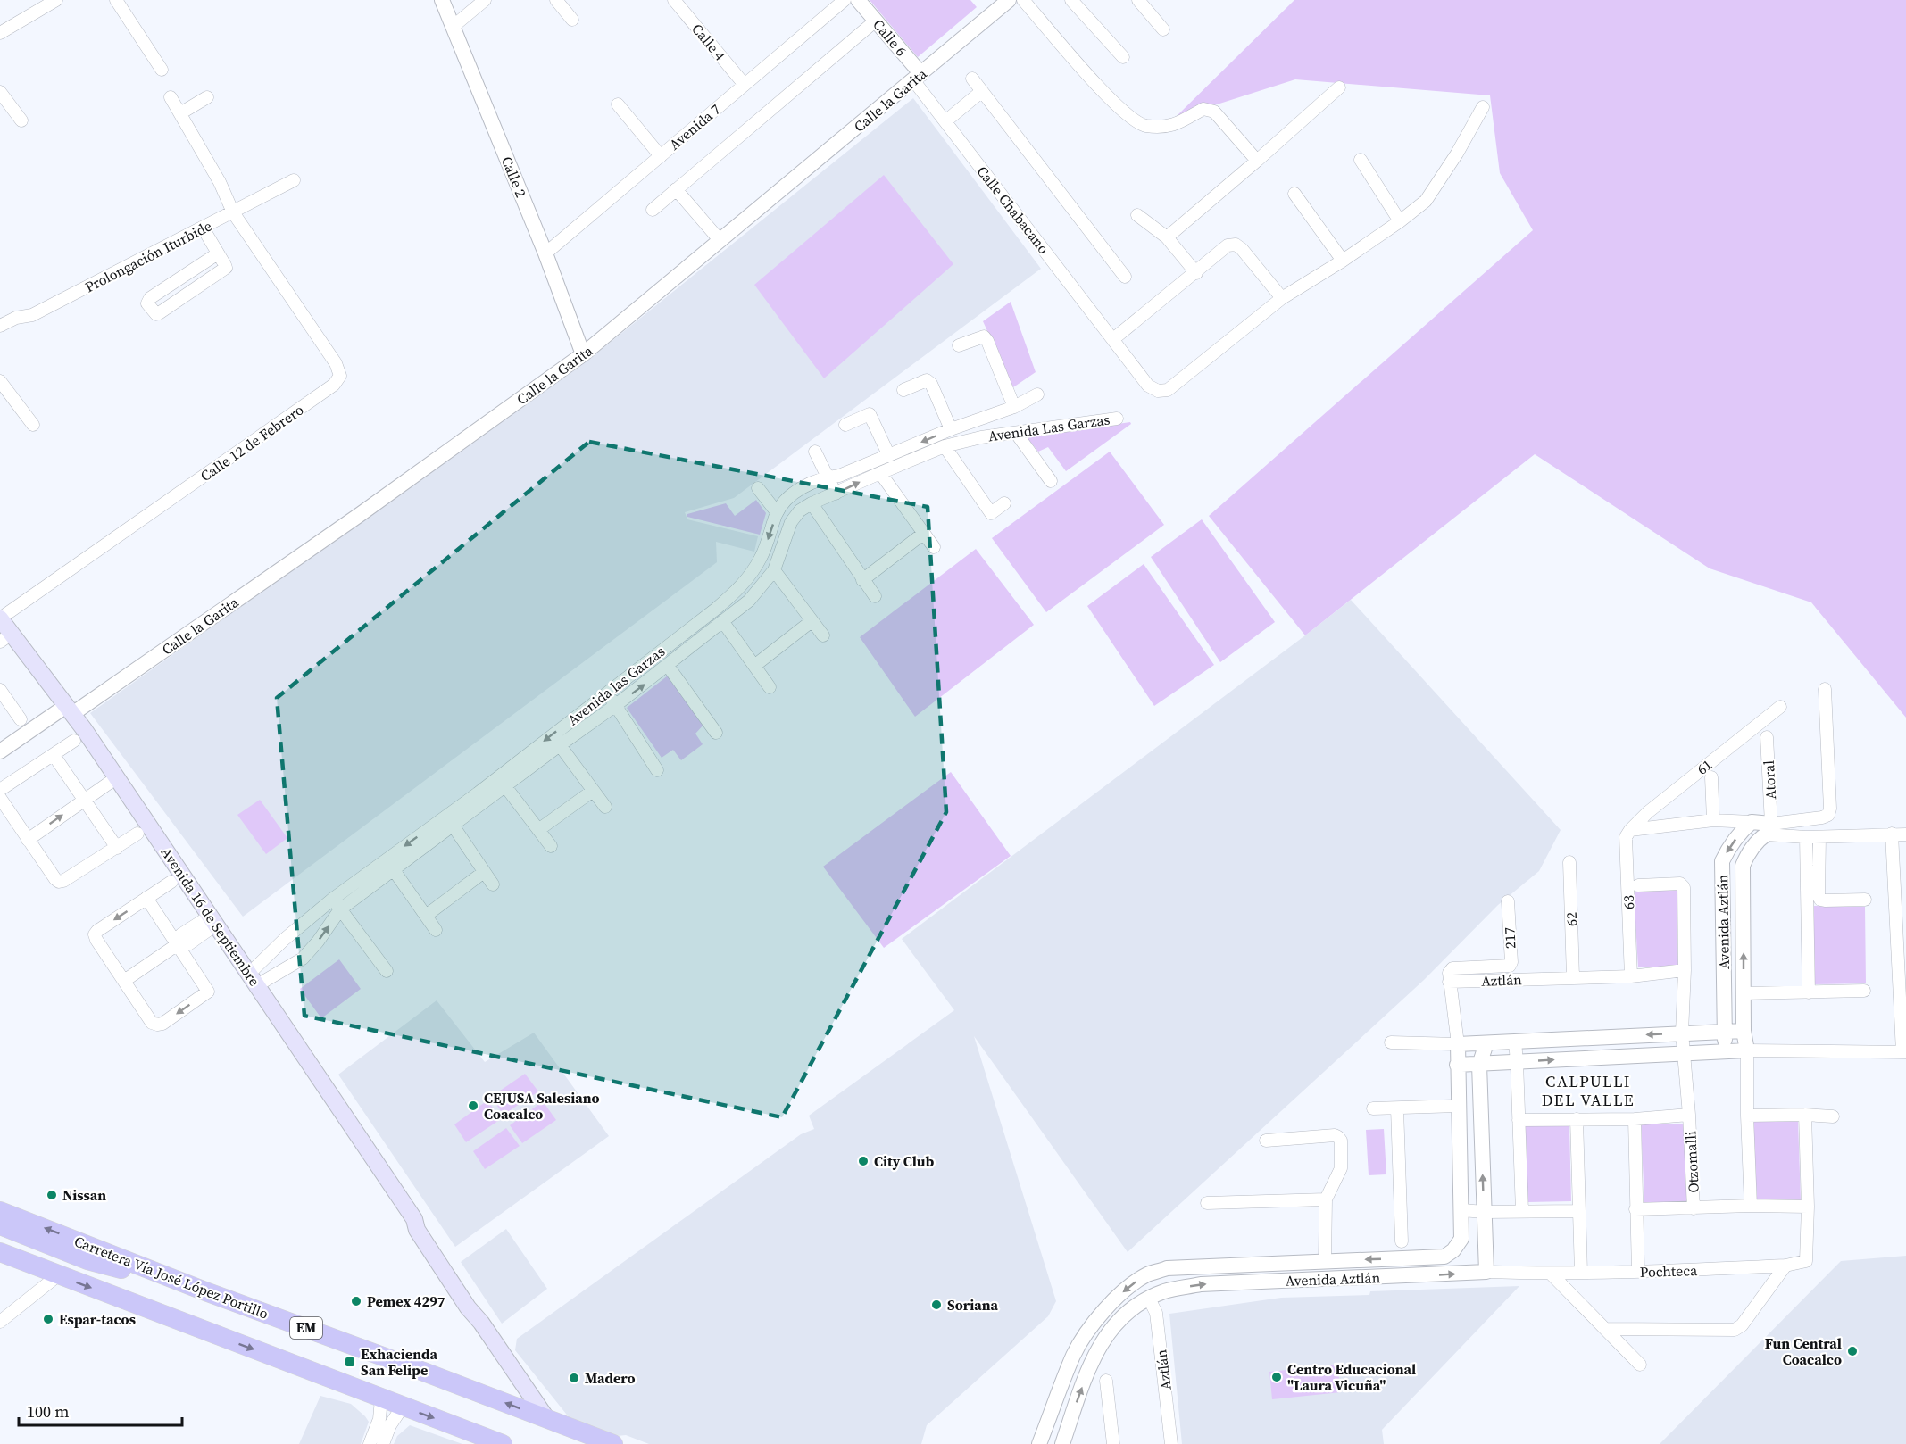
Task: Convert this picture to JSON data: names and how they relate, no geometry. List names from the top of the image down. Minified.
{"streets":{"main road":["Avenida 16 de Septiembre","Carretera Vía José López Portillo","EM"],"street":["Calle 6","Calle 4","Calle la Garita","Avenida 7","Calle 2","Calle Chabacano","Prolongación Iturbide","Avenida Las Garzas","Calle 12 de Febrero","Avenida las Garzas","61","Atoral","63","62","Avenida Aztlán","217","Aztlán","Otzomalli","Pochteca"]},"crossings":[["Calle 6","Calle la Garita"],["Calle 6","Calle Chabacano"],["Calle 4","Avenida 7"],["Calle la Garita","Calle 2"],["Calle la Garita","Calle Chabacano"],["Calle la Garita","Avenida 16 de Septiembre"],["Avenida 7","Calle 2"],["Prolongación Iturbide","Calle 12 de Febrero"],["Avenida Las Garzas","Avenida las Garzas"],["Calle 12 de Febrero","Avenida 16 de Septiembre"],["Avenida las Garzas","Avenida 16 de Septiembre"],["61","63"],["Atoral","Avenida Aztlán"],["63","Aztlán"],["Avenida 16 de Septiembre","Carretera Vía José López Portillo"],["62","Aztlán"],["Avenida Aztlán","Aztlán"],["Avenida Aztlán","Pochteca"],["217","Aztlán"],["Otzomalli","Pochteca"]],"districts":["CALPULLI DEL VALLE"],"places":{"other":["CEJUSA Salesiano Coacalco","City Club","Nissan","Pemex 4297","Soriana","Espar-tacos","Fun Central Coacalco","Centro Educacional \"Laura Vicuña\"","Madero"],"transit":["Exhacienda San Felipe"]},"scale_bar":"100 m"}
